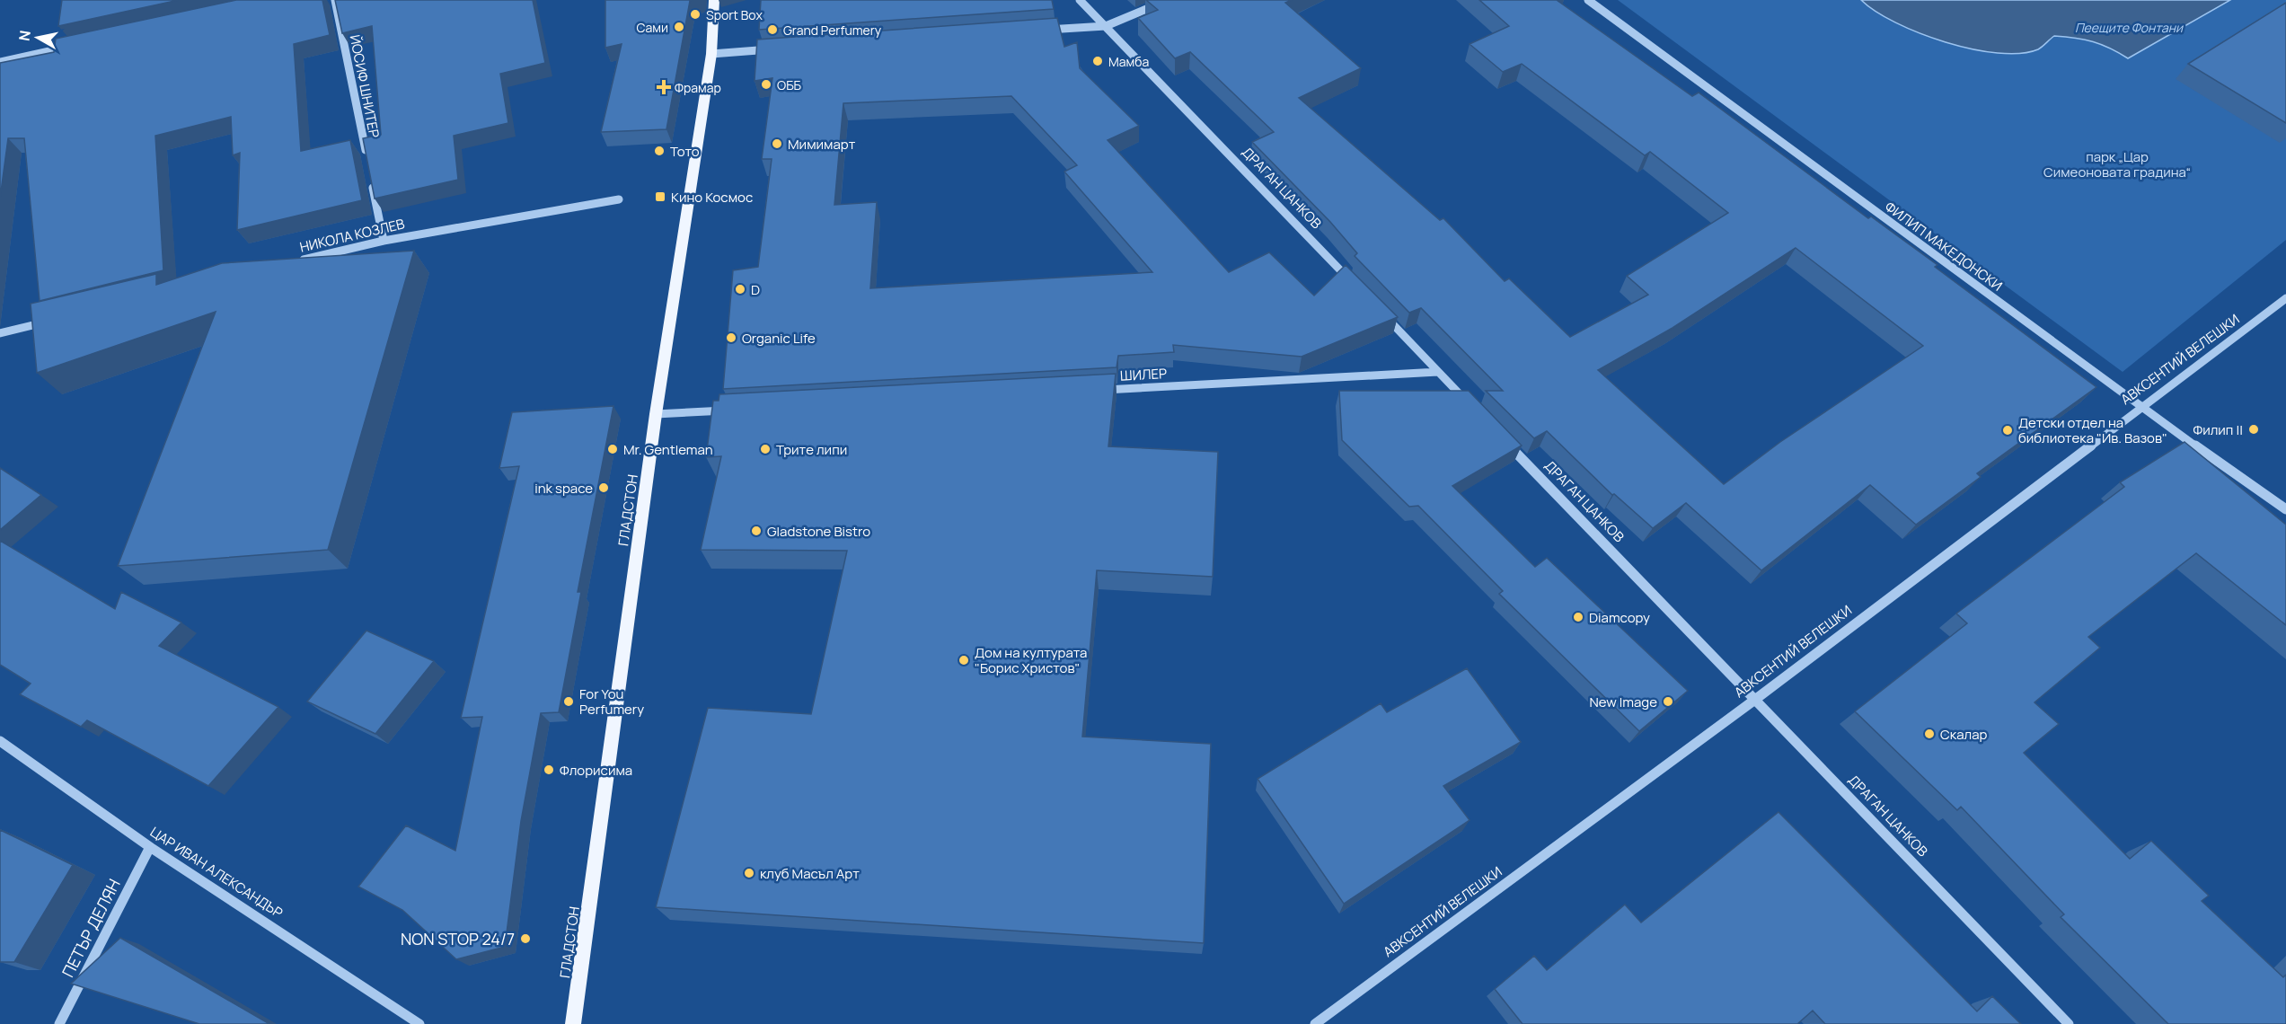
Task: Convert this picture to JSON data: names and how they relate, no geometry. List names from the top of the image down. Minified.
{"streets":{"main road":["ГЛАДСТОН"],"street":["ЙОСИФ ШНИТЕР","ДРАГАН ЦАНКОВ","НИКОЛА КОЗЛЕВ","ФИЛИП МАКЕДОНСКИ","АВКСЕНТИЙ ВЕЛЕШКИ","ШИЛЕР","ЦАР ИВАН АЛЕКСАНДЪР","ПЕТЪР ДЕЛЯН"]},"crossings":[["ДРАГАН ЦАНКОВ","АВКСЕНТИЙ ВЕЛЕШКИ"],["ФИЛИП МАКЕДОНСКИ","АВКСЕНТИЙ ВЕЛЕШКИ"],["ЦАР ИВАН АЛЕКСАНДЪР","ПЕТЪР ДЕЛЯН"]],"water":["Пеещите Фонтани"],"parks":["парк „Цар Симеоновата градина“"],"places":{"other":["Sport Box","Сами","Grand Perfumery","Мамба","ОББ","Мимимарт","Тото","D","Organic Life","Филип ||","Детски отдел на библиотека \"Ив. Вазов\"","Mr. Gentleman","Трите липи","ink space","Gladstone Bistro","Diamcopy","Дом на културата \"Борис Христов\"","For You Perfumery","New Image","Скалар","Флорисима","клуб Масъл Арт","NON STOP 24/7"],"health":["Фрамар"],"transit":["Кино Космос"]},"north":"left"}
